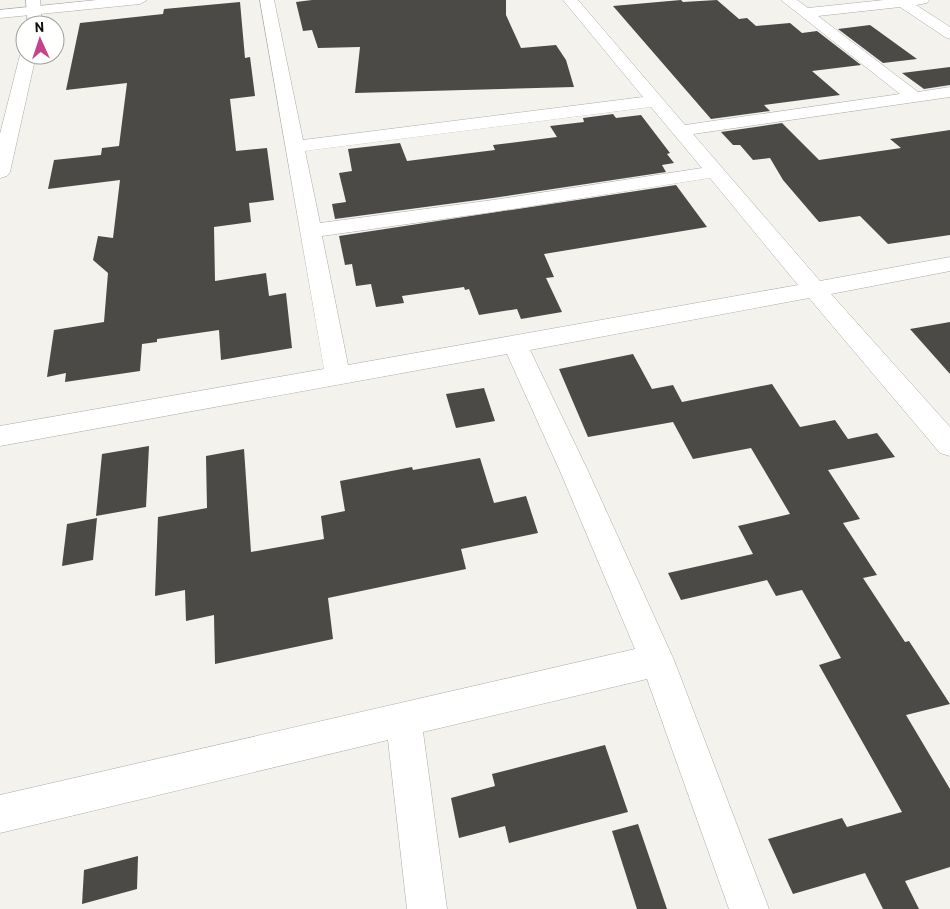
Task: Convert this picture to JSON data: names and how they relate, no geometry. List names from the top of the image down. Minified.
{"north":"top"}
